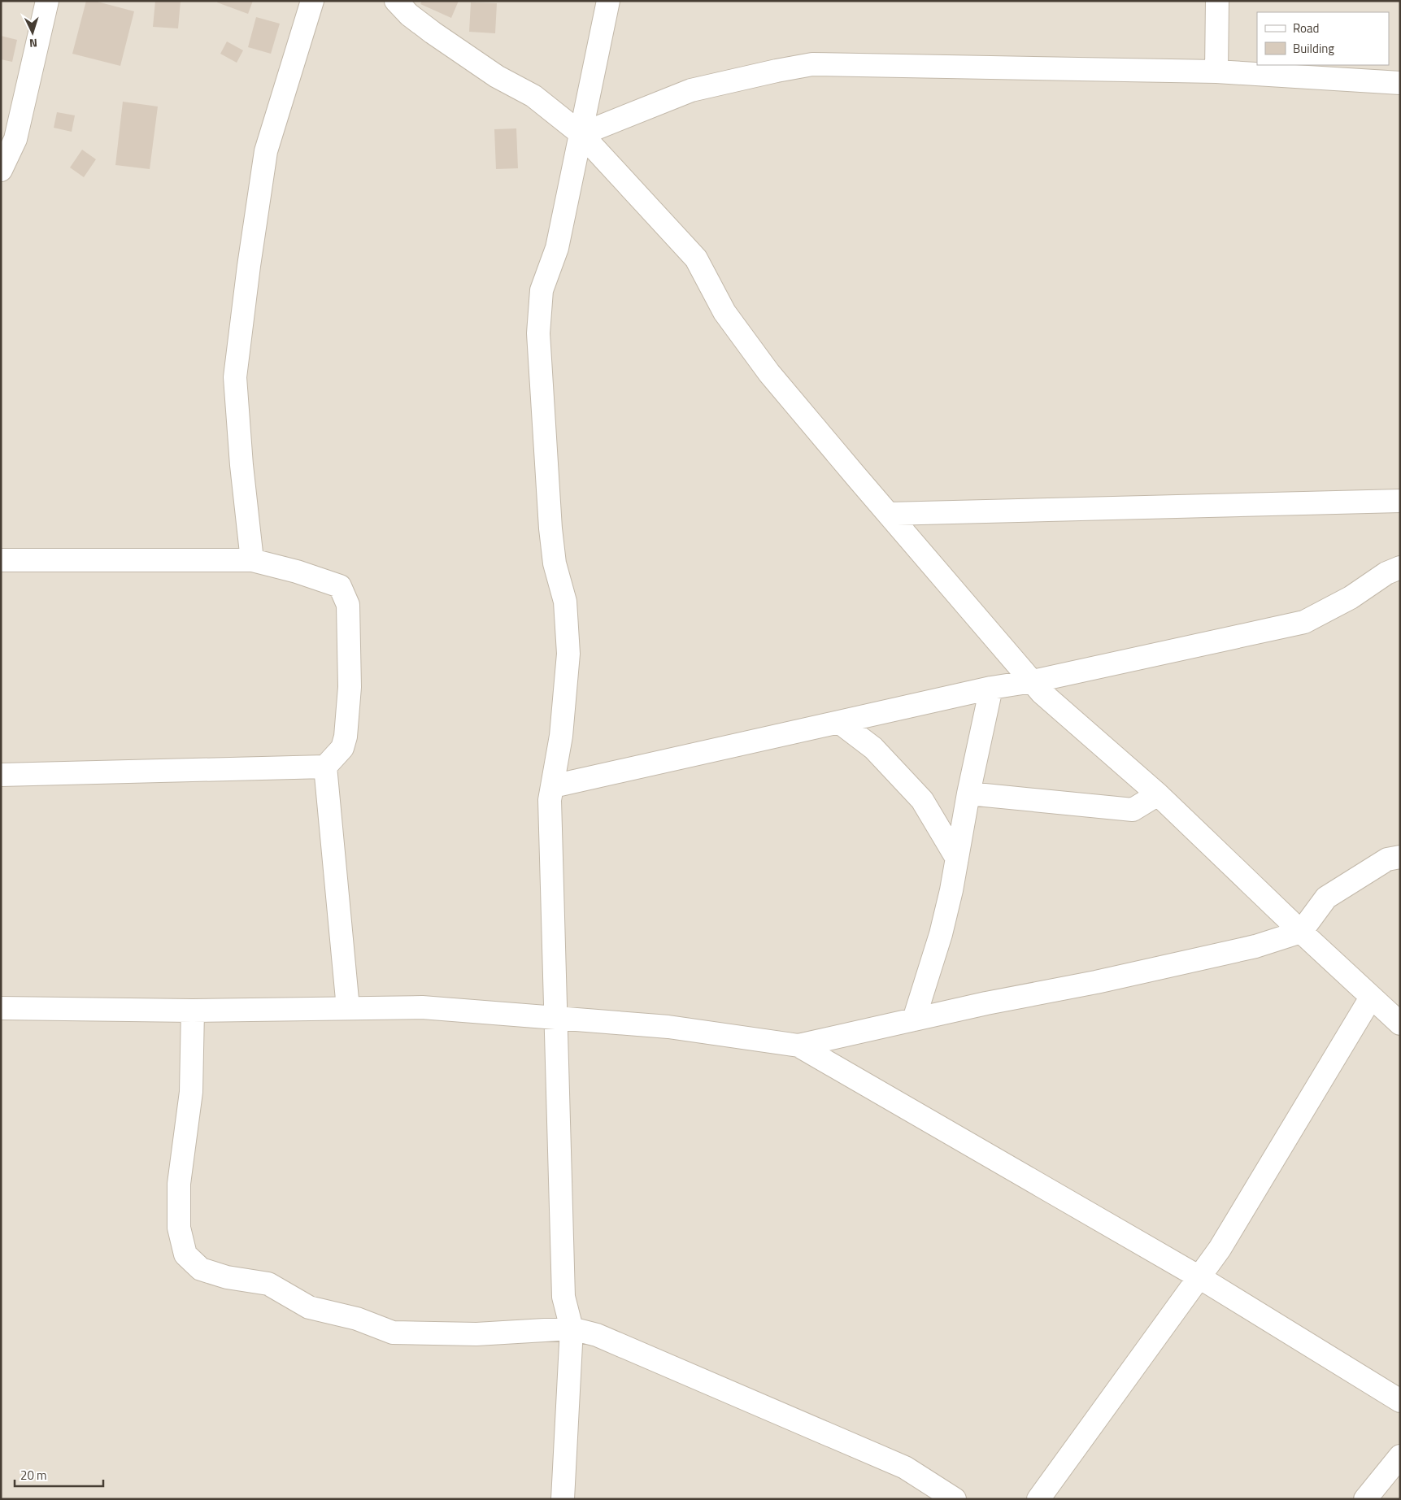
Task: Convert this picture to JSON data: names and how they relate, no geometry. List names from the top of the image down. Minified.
{"legend":["Road","Building"],"scale_bar":"20 m","north":"bottom"}
